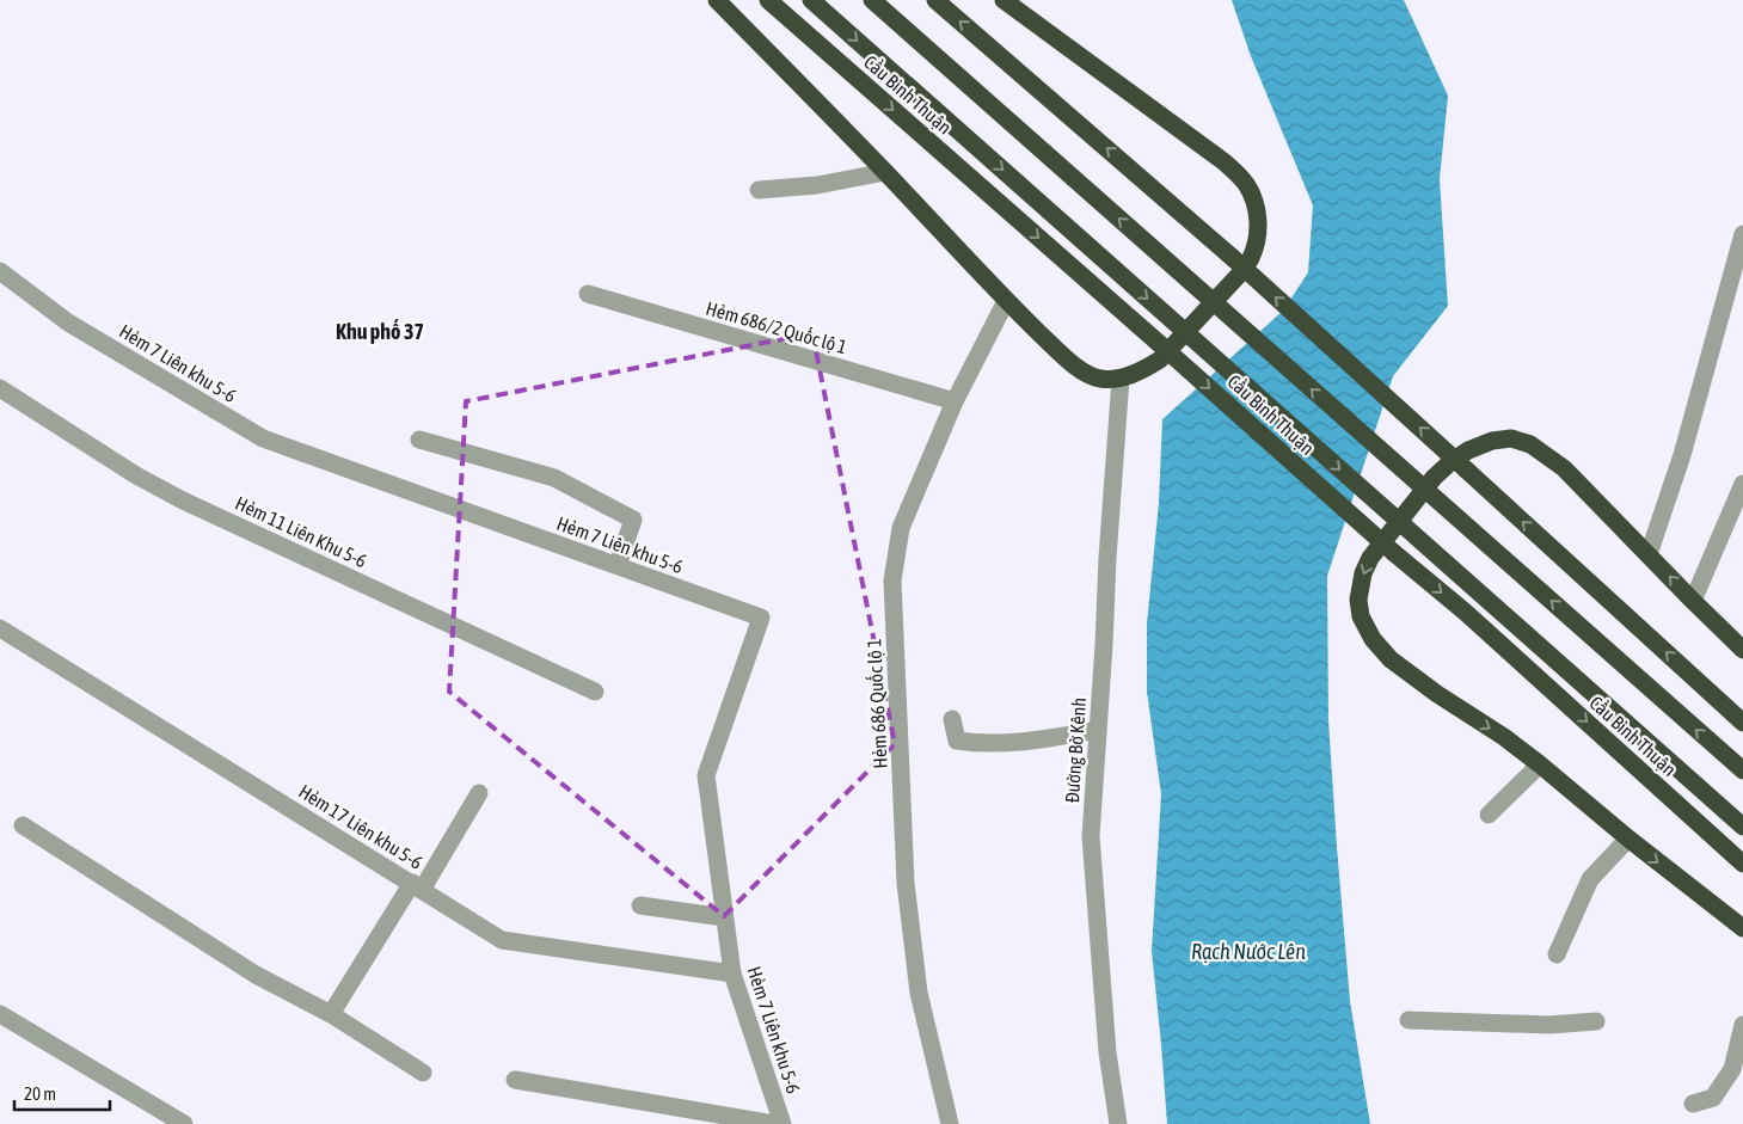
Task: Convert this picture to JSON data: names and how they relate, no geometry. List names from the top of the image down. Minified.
{"streets":{"highway":["Cầu Bình Thuận"],"street":["Hẻm 686/2 Quốc lộ 1","Hẻm 7 Liên khu 5-6","Hẻm 11 Liên Khu 5-6","Hẻm 686 Quốc lộ 1","Đường Bờ Kênh","Hẻm 17 Liên khu 5-6"]},"crossings":[["Hẻm 686/2 Quốc lộ 1","Hẻm 686 Quốc lộ 1"],["Hẻm 7 Liên khu 5-6","Hẻm 17 Liên khu 5-6"]],"districts":["Khu phố 37"],"water":["Rạch Nước Lên"],"scale_bar":"20 m"}
